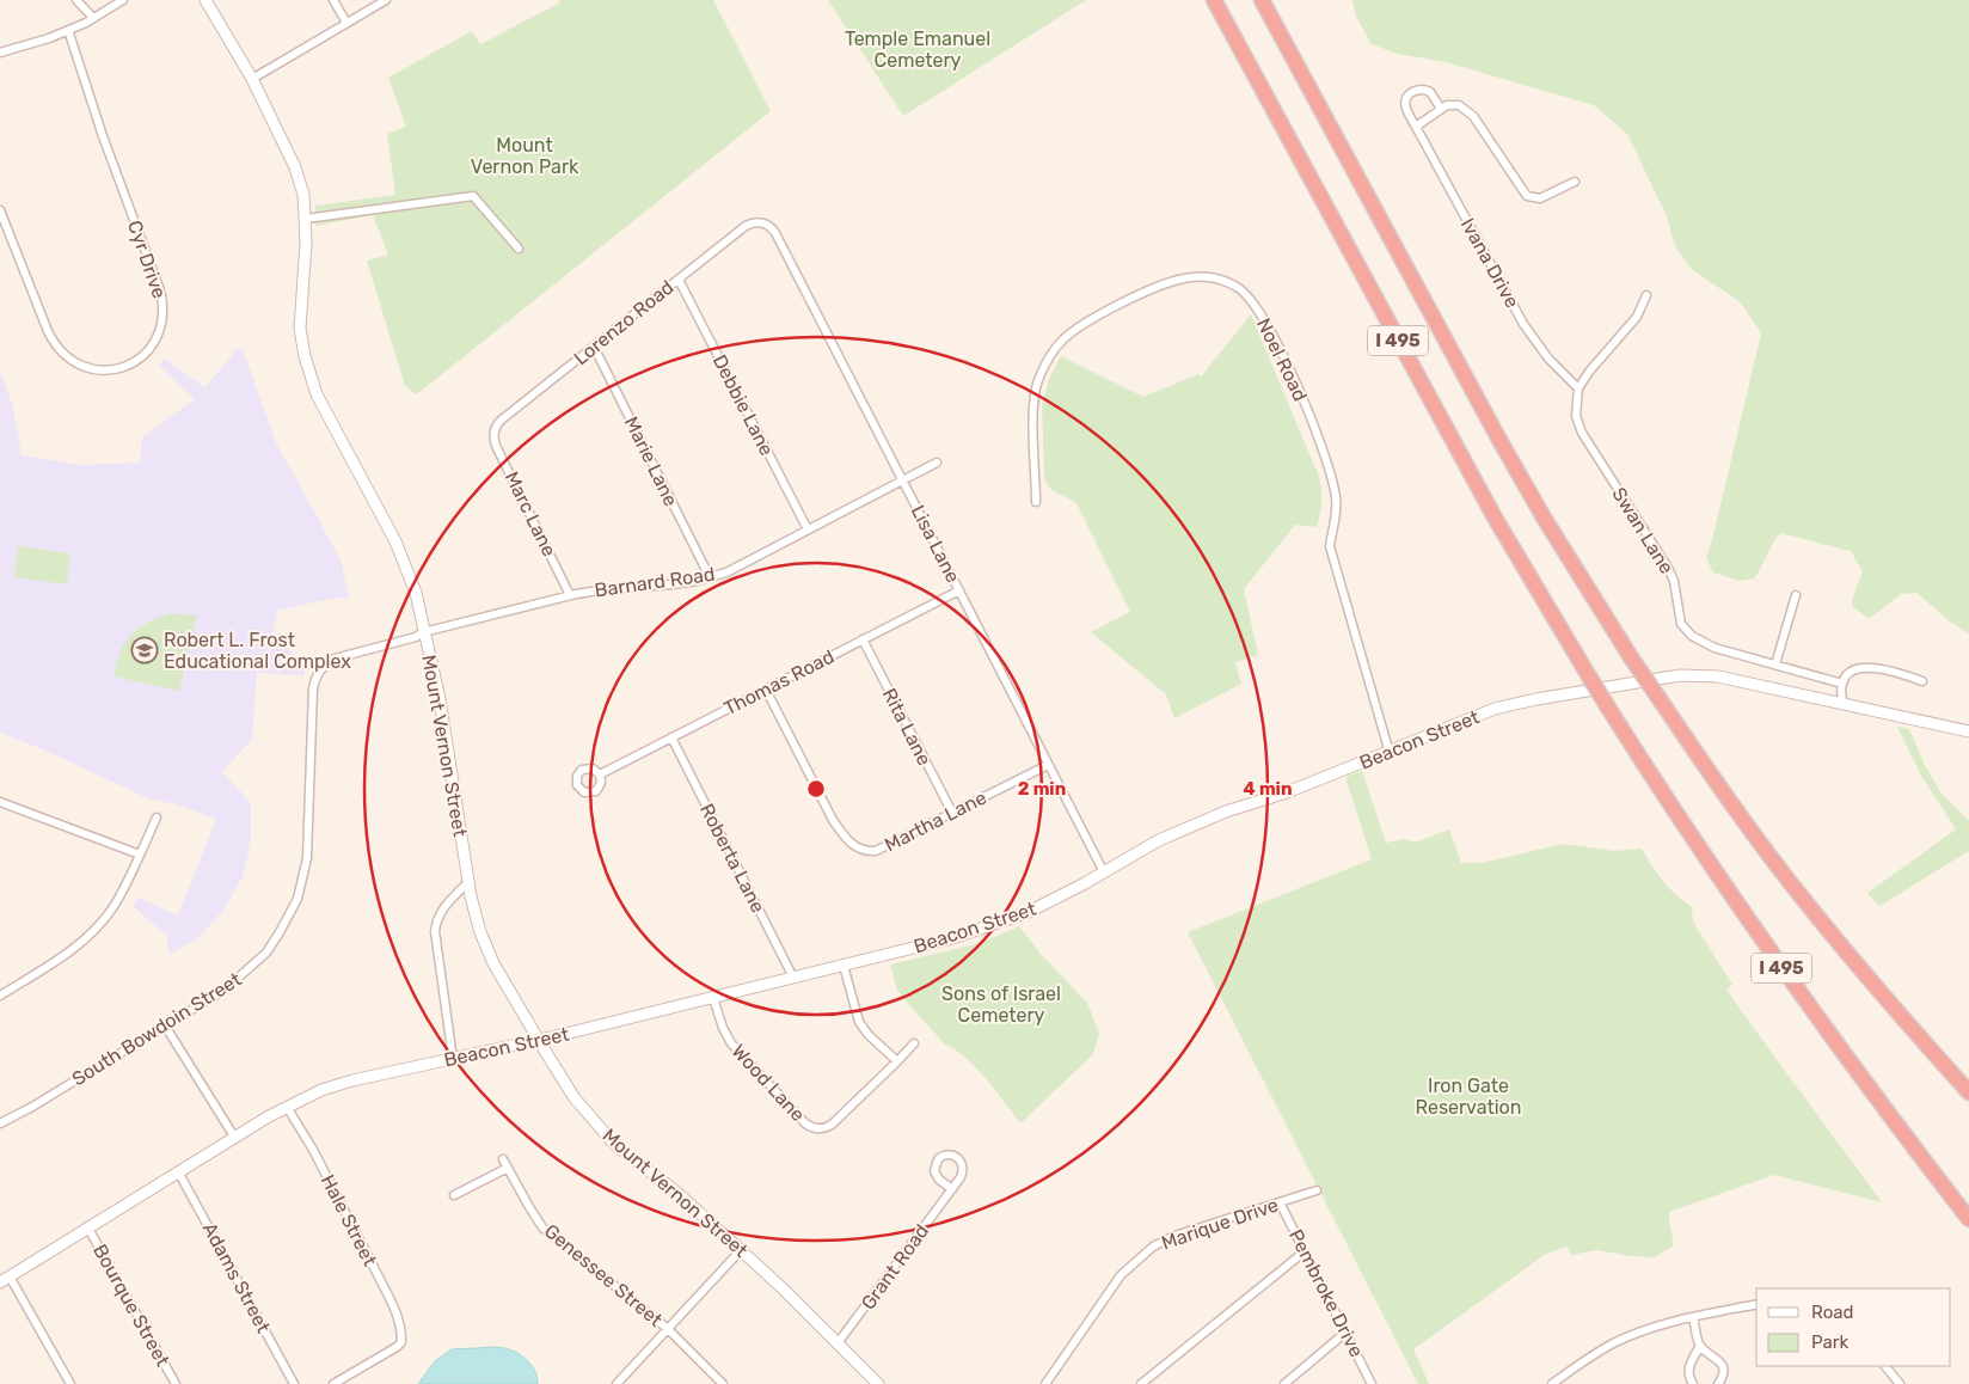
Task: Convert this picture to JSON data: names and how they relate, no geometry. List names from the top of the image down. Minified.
{"streets":{"highway":["I 495"],"main road":["Beacon Street","Mount Vernon Street"],"street":["Cyr Drive","Ivana Drive","Lorenzo Road","Noel Road","Debbie Lane","Marie Lane","Marc Lane","Swan Lane","Lisa Lane","Barnard Road","Thomas Road","Rita Lane","Martha Lane","Roberta Lane","South Bowdoin Street","Wood Lane","Hale Street","Marique Drive","Grant Road","Genessee Street","Adams Street","Pembroke Drive","Bourque Street"]},"crossings":[["Ivana Drive","Swan Lane"],["Lorenzo Road","Debbie Lane"],["Lorenzo Road","Marie Lane"],["Lorenzo Road","Marc Lane"],["Lorenzo Road","Lisa Lane"],["Noel Road","Beacon Street"],["Debbie Lane","Barnard Road"],["Marie Lane","Barnard Road"],["Marc Lane","Barnard Road"],["Lisa Lane","Barnard Road"],["Lisa Lane","Thomas Road"],["Lisa Lane","Beacon Street"],["Lisa Lane","Martha Lane"],["Barnard Road","Mount Vernon Street"],["Barnard Road","South Bowdoin Street"],["Thomas Road","Rita Lane"],["Thomas Road","Martha Lane"],["Thomas Road","Roberta Lane"],["Rita Lane","Martha Lane"],["Beacon Street","Mount Vernon Street"],["Beacon Street","Roberta Lane"],["Beacon Street","Wood Lane"],["Beacon Street","Hale Street"],["Beacon Street","Adams Street"],["Beacon Street","Bourque Street"],["Mount Vernon Street","Grant Road"],["Marique Drive","Pembroke Drive"]],"parks":["Temple Emanuel Cemetery","Mount Vernon Park","Sons of Israel Cemetery","Iron Gate Reservation"],"places":{"school or university":["Robert L. Frost Educational Complex"]},"legend":["Road","Park"],"rings":["2 min","4 min"]}
